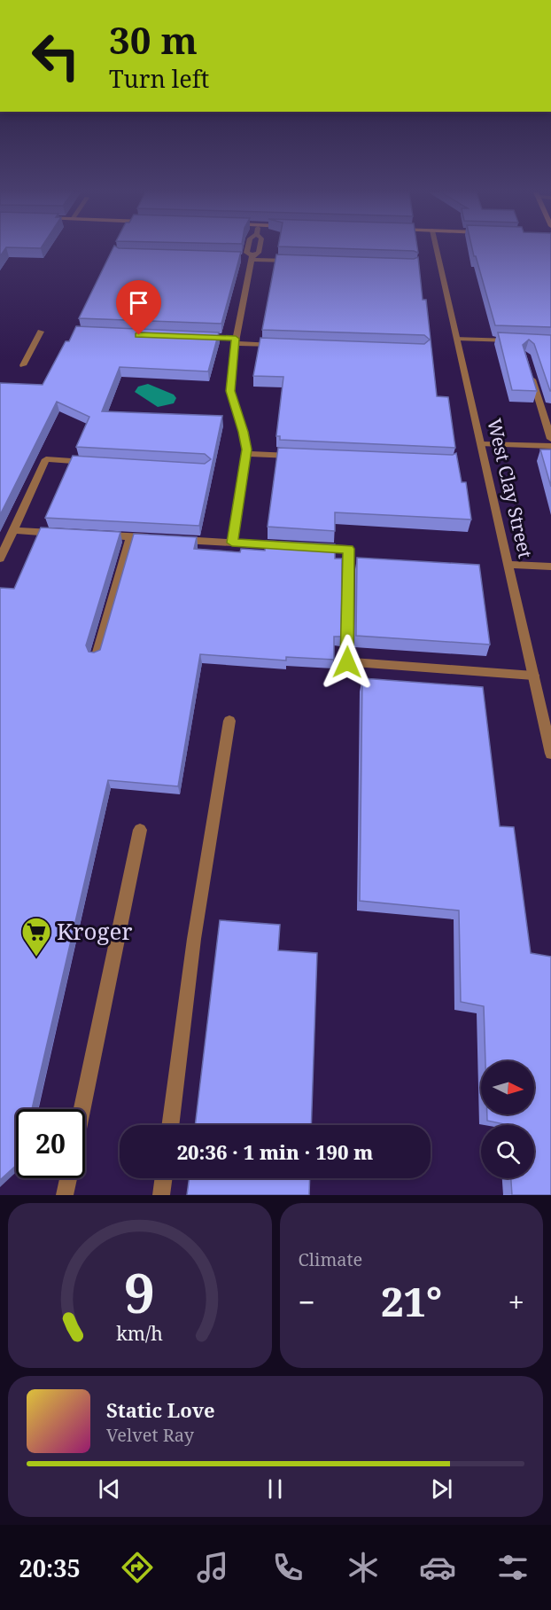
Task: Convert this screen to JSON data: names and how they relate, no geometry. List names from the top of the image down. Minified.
{"streets":{"street":["West Clay Street"]},"places":{"supermarket":["Kroger"]},"north":"right","page":{"turn":["30 m","Turn left"],"limit":"20","trip":"20:36 · 1 min · 190 m","tile":"Climate","heat":["−","21°","+"],"song":["Static Love","Velvet Ray"],"tabs":"20:35","gauge":["9","km/h"]}}
